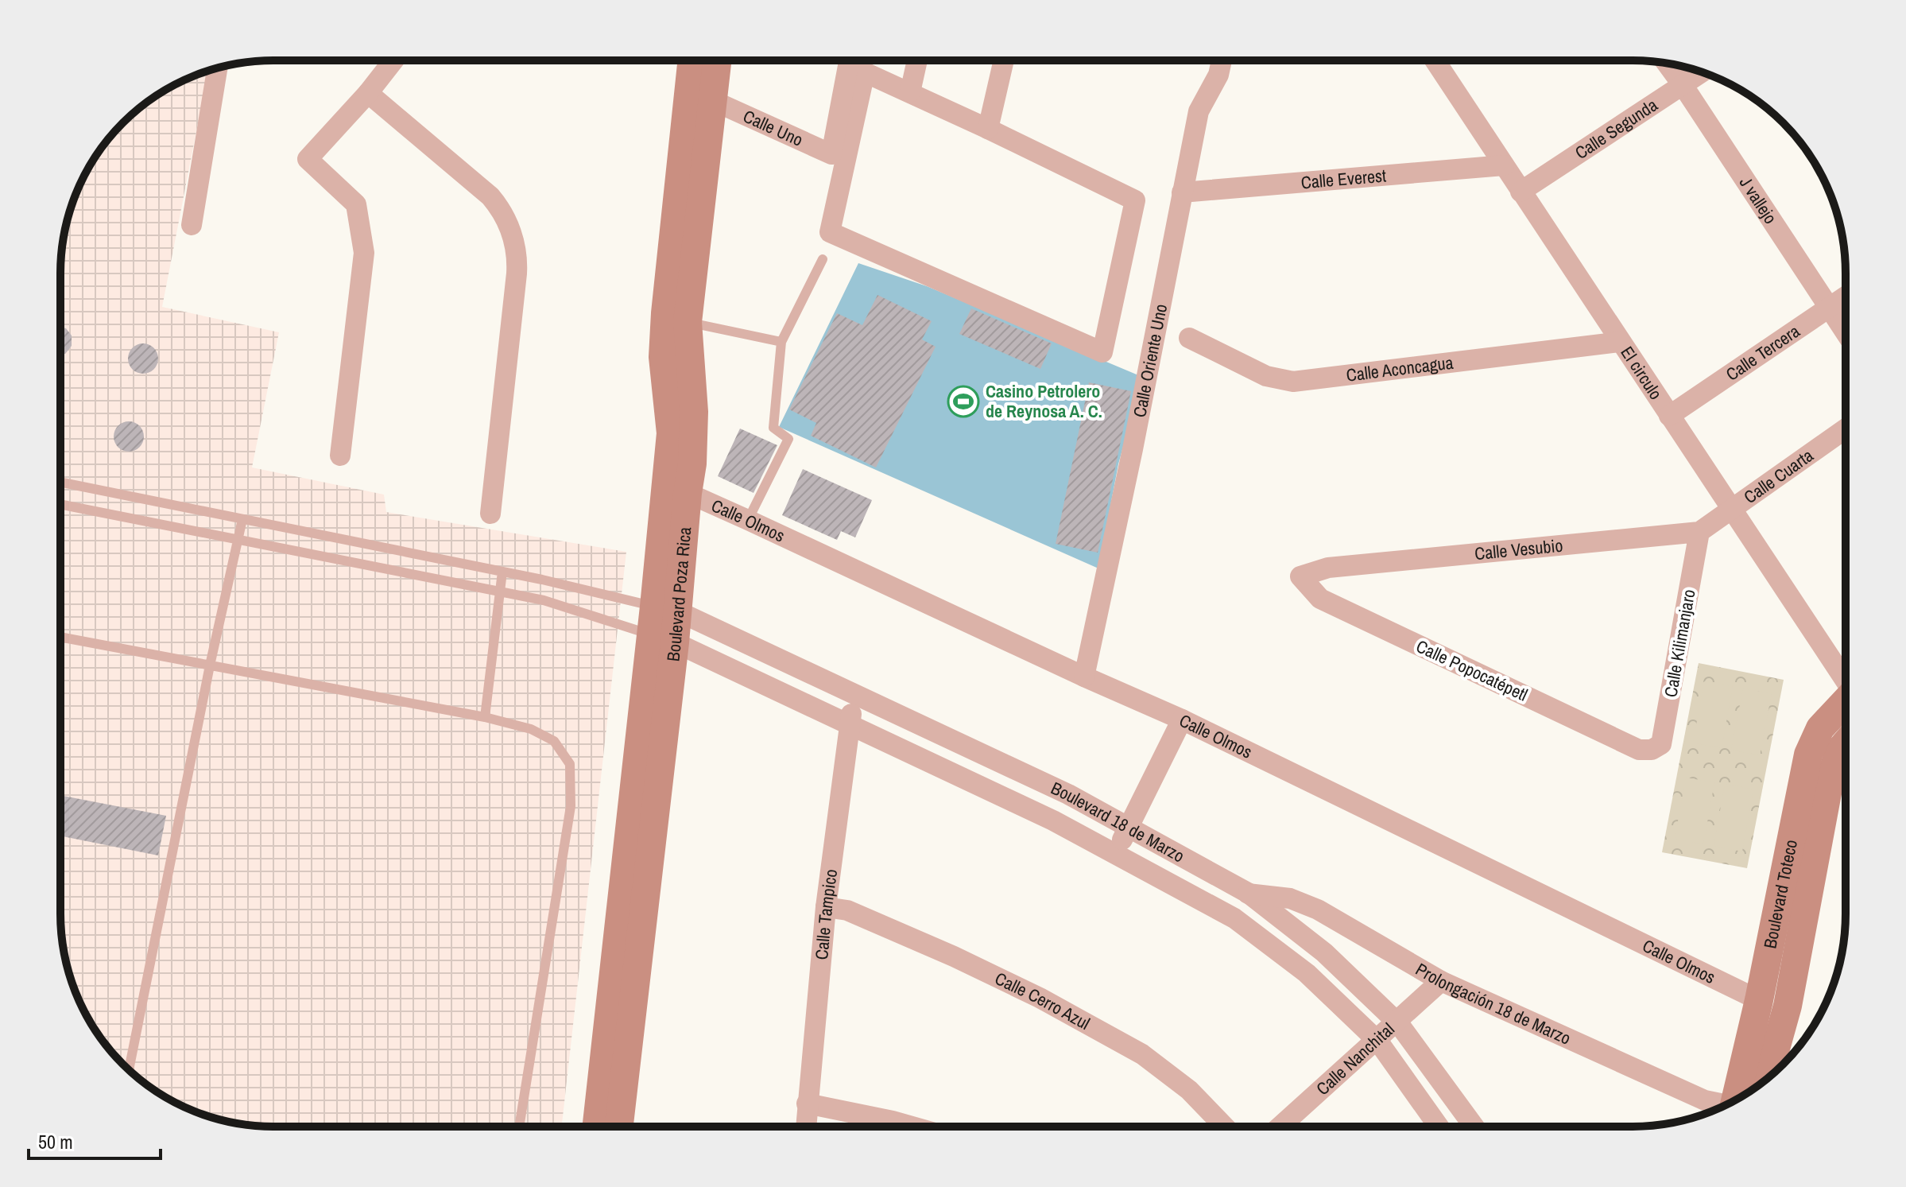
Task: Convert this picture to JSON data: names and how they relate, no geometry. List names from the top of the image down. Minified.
{"streets":{"main road":["Boulevard Poza Rica","Boulevard Toteco"],"street":["Calle Uno","Calle Segunda","Calle Everest","J vallejo","Calle Tercera","Calle Oriente Uno","Calle Aconcagua","El circulo","Calle Cuarta","Calle Olmos","Calle Vesubio","Calle Kilimanjaro","Calle Popocatépetl","Boulevard 18 de Marzo","Calle Tampico","Calle Cerro Azul","Prolongación 18 de Marzo","Calle Nanchital"]},"crossings":[["Calle Uno","Boulevard Poza Rica"],["Calle Segunda","J vallejo"],["Calle Segunda","El circulo"],["Calle Everest","Calle Oriente Uno"],["Calle Everest","El circulo"],["J vallejo","Calle Tercera"],["Calle Tercera","El circulo"],["Calle Oriente Uno","Calle Olmos"],["Calle Aconcagua","El circulo"],["El circulo","Calle Cuarta"],["Calle Olmos","Boulevard Poza Rica"],["Calle Olmos","Boulevard Toteco"],["Calle Vesubio","Calle Kilimanjaro"],["Calle Vesubio","Calle Popocatépetl"],["Boulevard Poza Rica","Boulevard 18 de Marzo"],["Calle Kilimanjaro","Calle Popocatépetl"],["Boulevard 18 de Marzo","Calle Tampico"],["Boulevard 18 de Marzo","Prolongación 18 de Marzo"],["Boulevard 18 de Marzo","Calle Nanchital"],["Calle Tampico","Calle Cerro Azul"],["Prolongación 18 de Marzo","Calle Nanchital"]],"places":{"sports":["Casino Petrolero de Reynosa A. C."]},"scale_bar":"50 m"}
